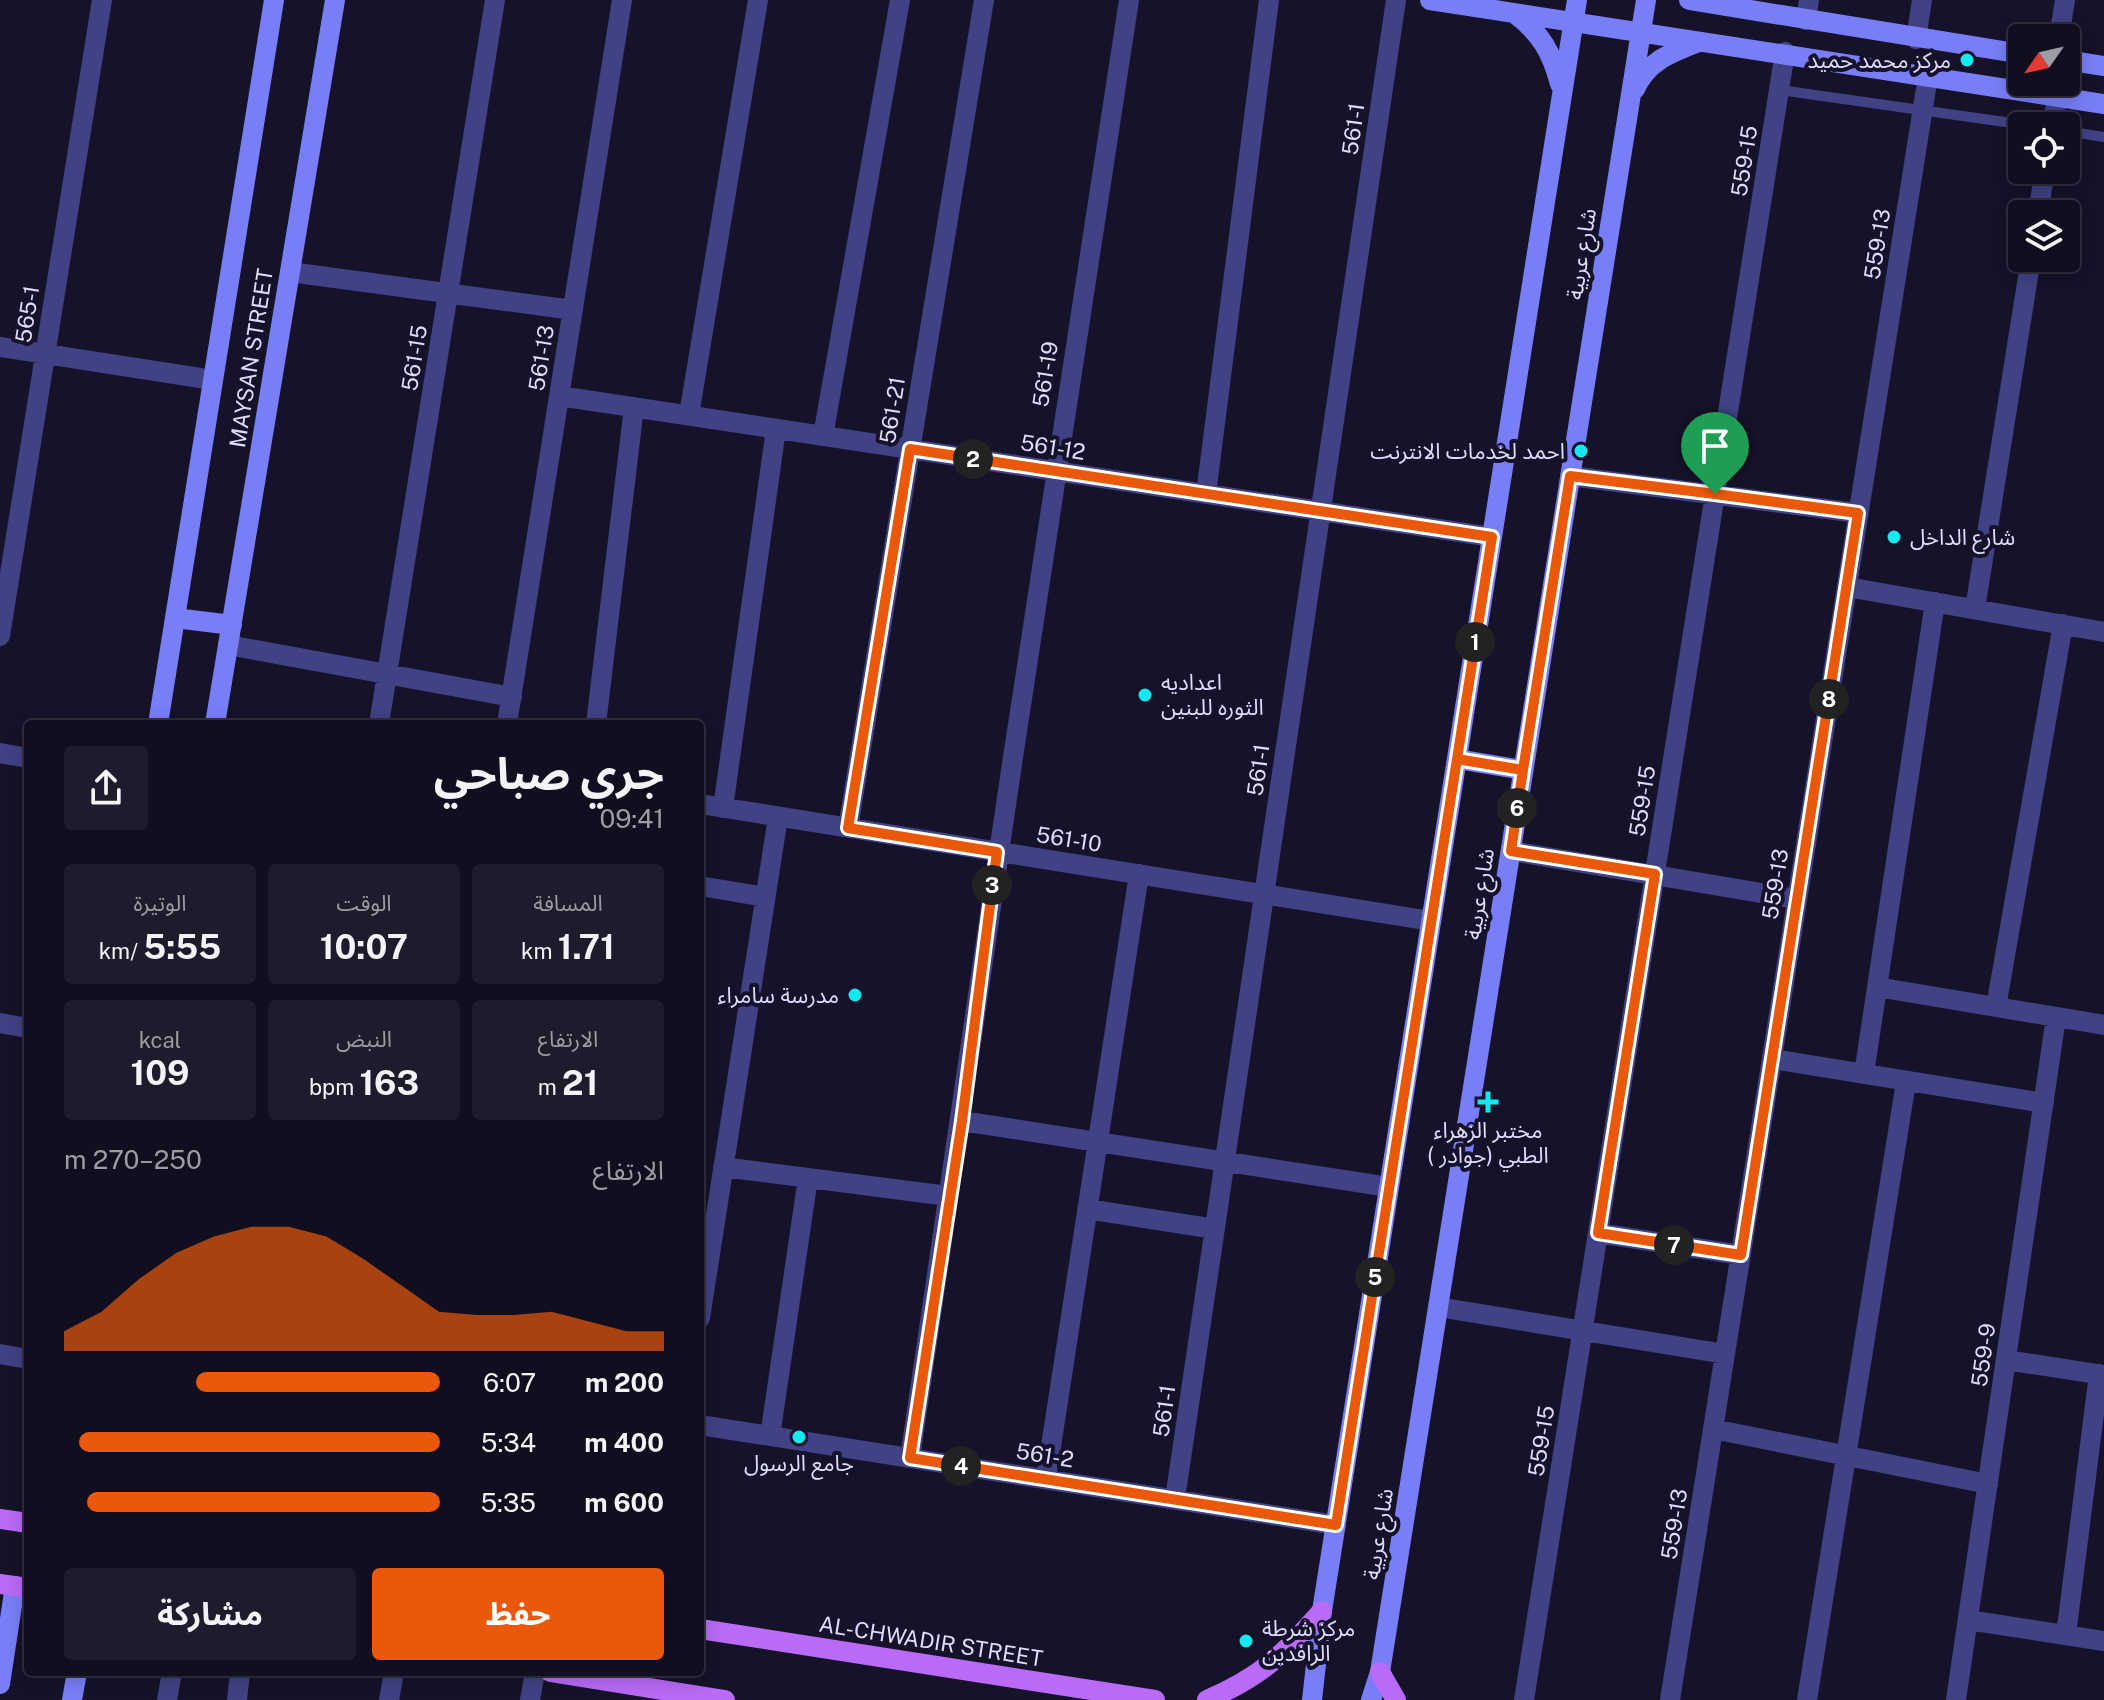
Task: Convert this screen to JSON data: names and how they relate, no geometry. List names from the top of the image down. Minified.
{"streets":{"main road":["شارع عربية","MAYSAN STREET","AL-CHWADIR STREET"],"street":["561-1","559-15","559-13","565-1","561-15","561-13","561-19","561-21","561-12","561-10","559-9","561-2"]},"crossings":[["561-1","561-12"],["561-1","561-10"],["561-1","561-2"],["شارع عربية","561-12"],["شارع عربية","561-10"],["شارع عربية","561-2"],["561-13","561-12"],["561-19","561-12"],["561-19","561-10"],["561-19","561-2"],["561-21","561-12"],["561-21","561-10"]],"places":{"other":["مركز محمد حميد","احمد لخدمات الانترنت","شارع الداخل","اعداديه الثوره للبنين","مدرسة سامراء","جامع الرسول","مركز شرطة الرافدين"],"health":["مختبر الزهراء الطبي (جوادر )"]},"north":"bottom left","page":{"pins":["2","1","8","6","3","7","5","4"],"heading":["جري صباحي","09:41"],"stats":[["المسافة","1.71 km"],["الوقت","10:07"],["الوتيرة","5:55 /km"],["الارتفاع","21 m"],["النبض","163 bpm"],["kcal","109"]],"chart":["الارتفاع","250–270 m"],"list":[{"name":"200 m","note":"6:07"},{"name":"400 m","note":"5:34"},{"name":"600 m","note":"5:35"}],"buttons":["حفظ","مشاركة"]}}
